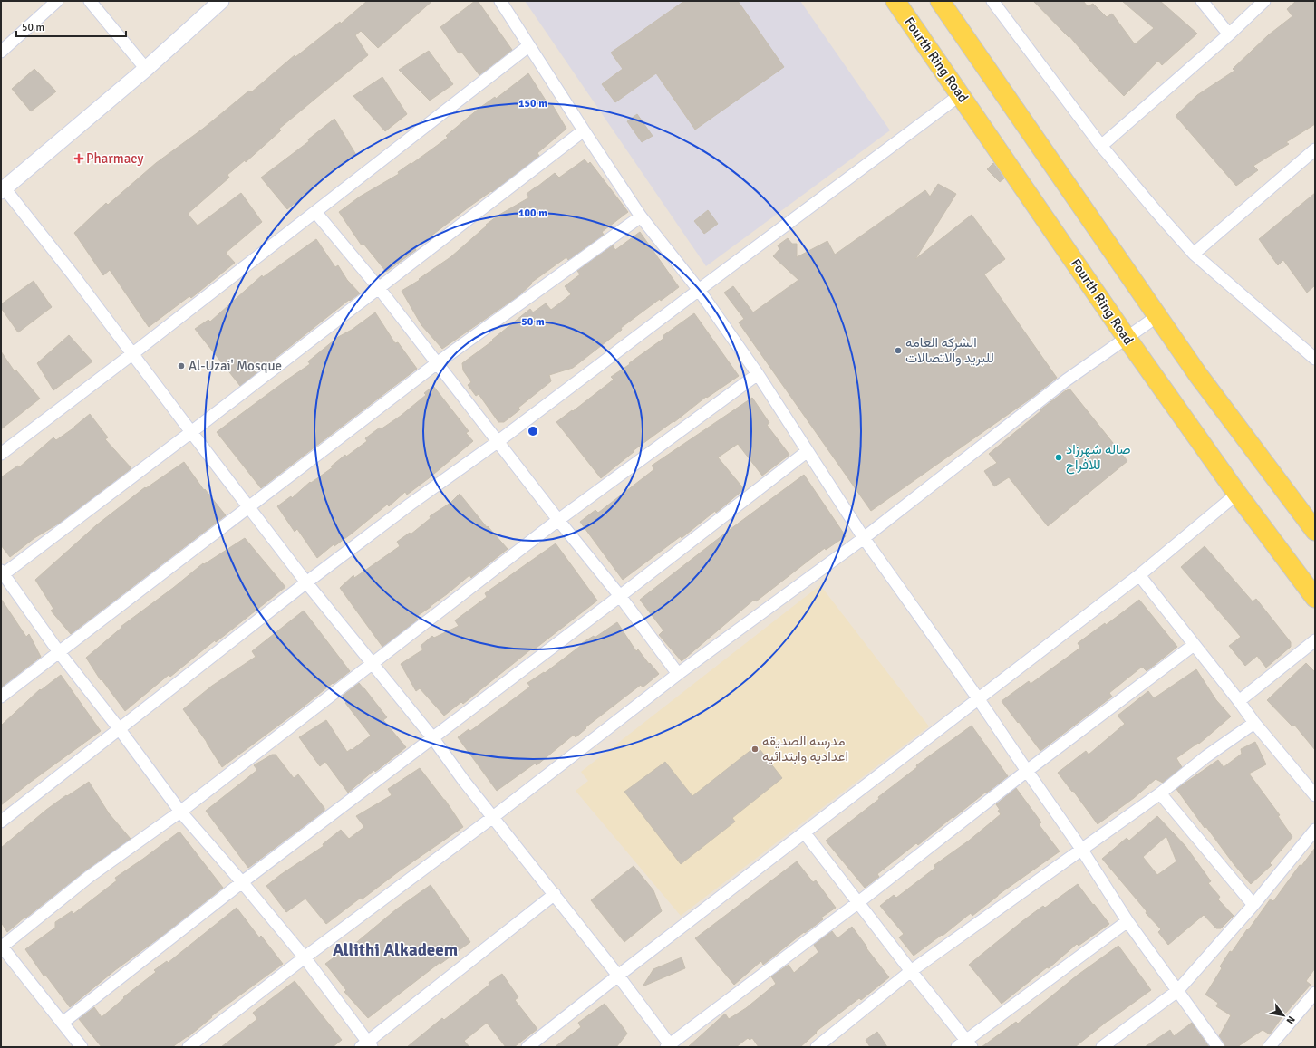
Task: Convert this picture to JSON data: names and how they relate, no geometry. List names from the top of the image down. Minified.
{"streets":{"main road":["Fourth Ring Road"]},"districts":["Allithi Alkadeem"],"places":{"health":["Pharmacy"],"other":["الشركه العامه للبريد والاتصالات","Al-Uzai' Mosque","صاله شهرزاد للافراح","مدرسه الصديقه اعداديه وابتدائيه"]},"scale_bar":"50 m","north":"bottom right","rings":["150 m","100 m","50 m"]}
